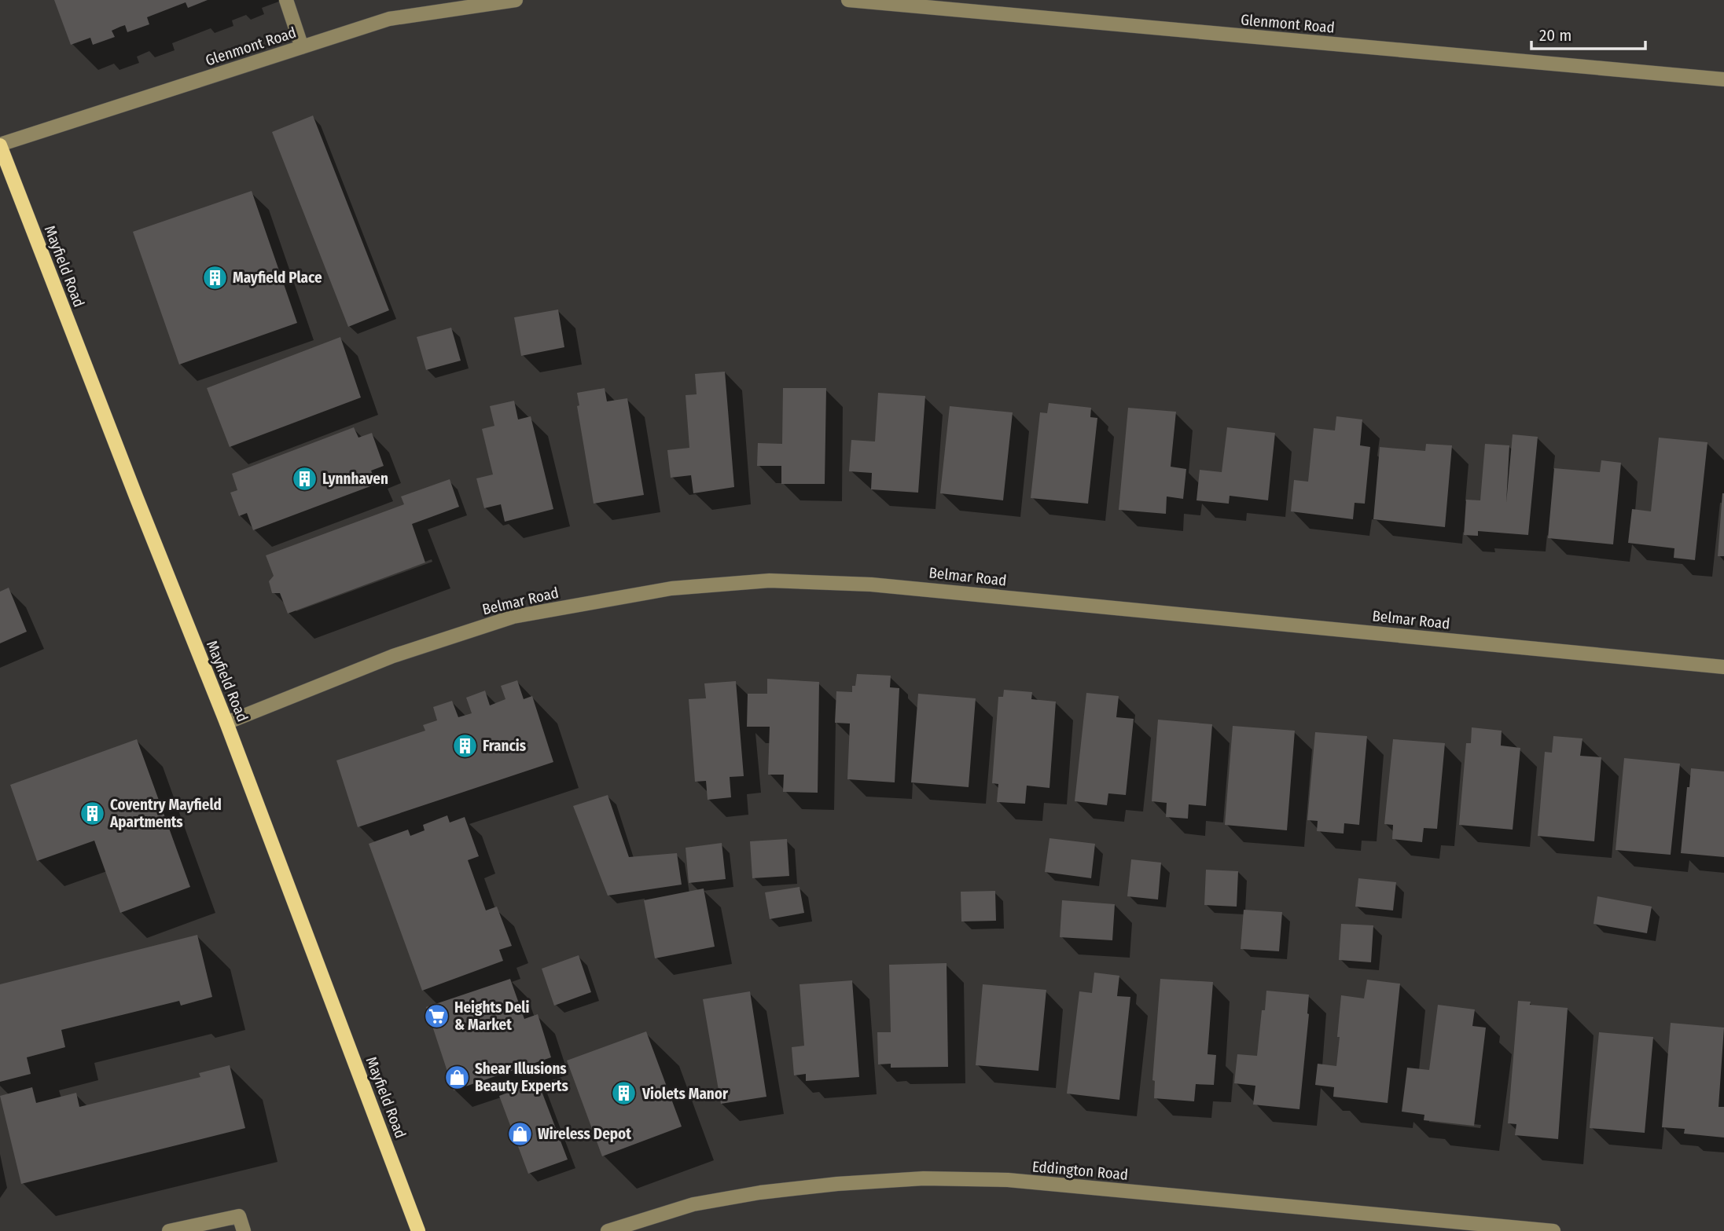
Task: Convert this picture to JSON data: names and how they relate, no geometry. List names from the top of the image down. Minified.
{"streets":{"main road":["Mayfield Road"],"street":["Glenmont Road","Belmar Road","Eddington Road"]},"crossings":[["Glenmont Road","Mayfield Road"],["Mayfield Road","Belmar Road"]],"places":{"building":["Mayfield Place","Lynnhaven","Francis","Coventry Mayfield Apartments","Violets Manor"],"supermarket":["Heights Deli & Market"],"shop":["Shear Illusions Beauty Experts","Wireless Depot"]},"scale_bar":"20 m"}
